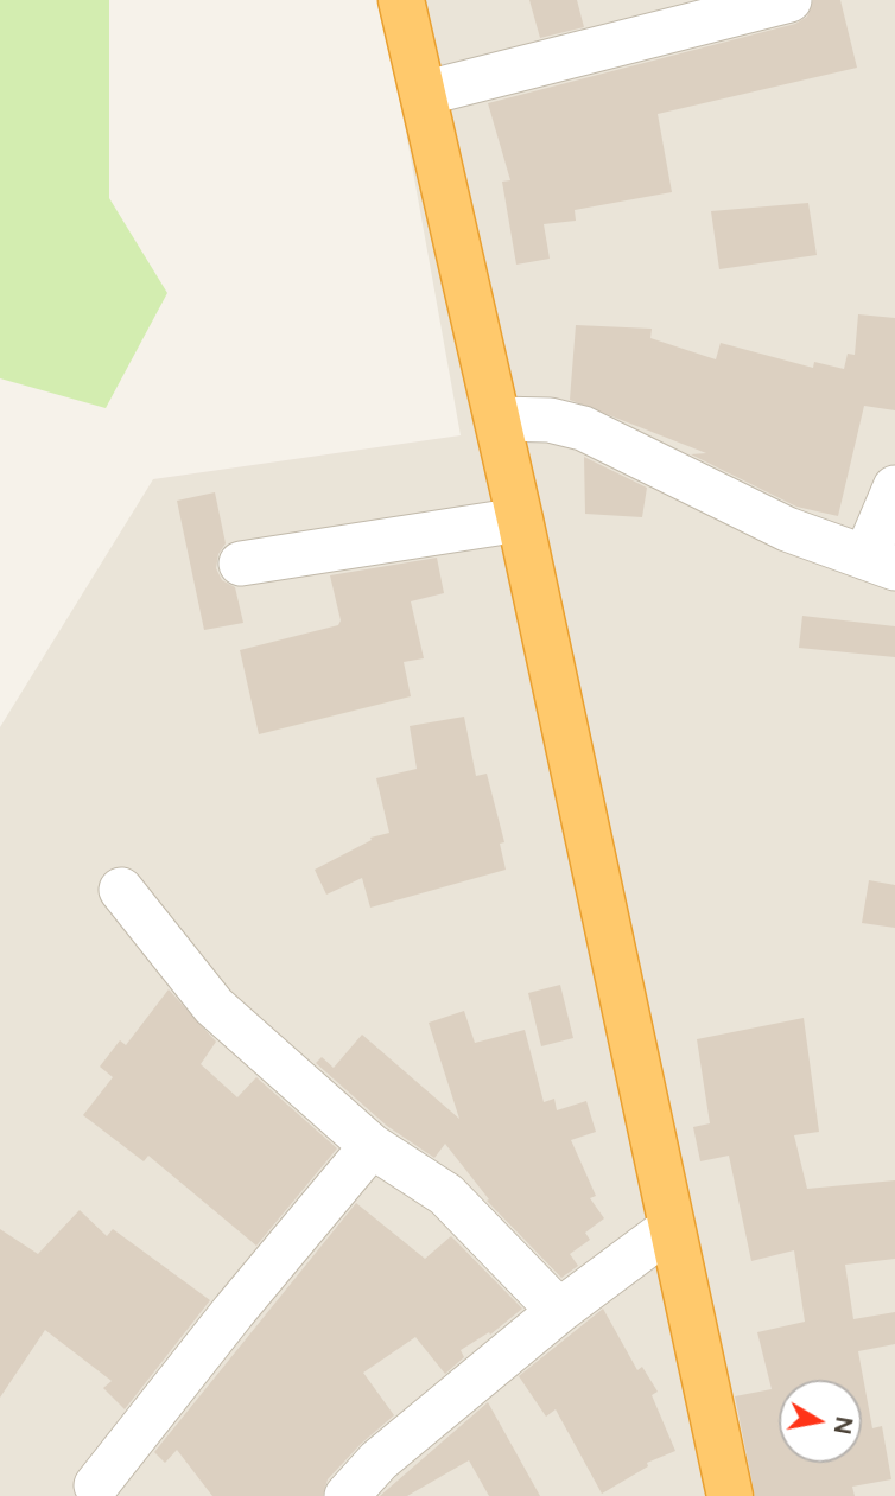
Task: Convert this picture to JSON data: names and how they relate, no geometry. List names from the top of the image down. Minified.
{"north":"right"}
